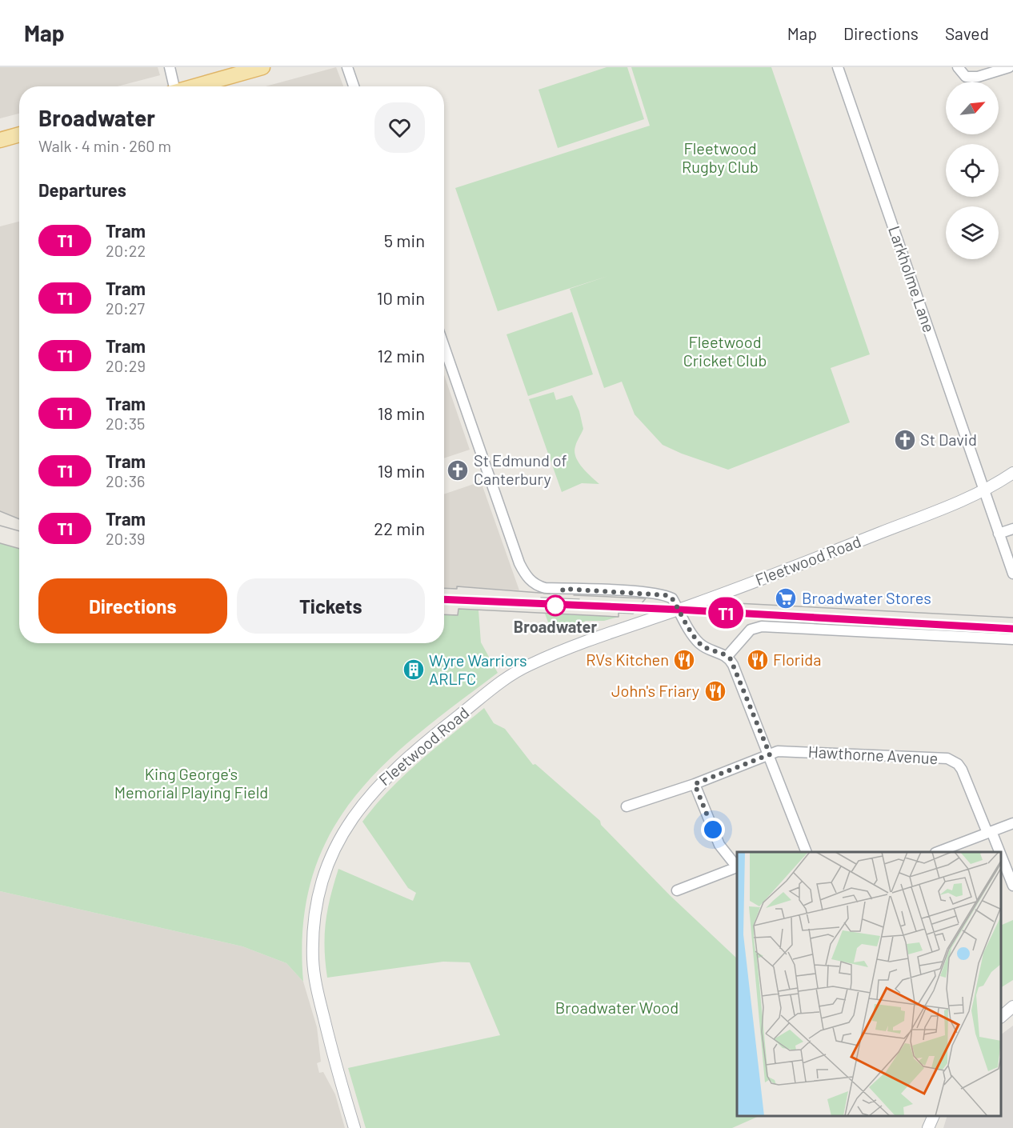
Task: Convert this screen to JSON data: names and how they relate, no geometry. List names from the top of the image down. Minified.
{"streets":{"street":["Larkholme Lane","Fleetwood Road","Hawthorne Avenue"]},"crossings":[["Larkholme Lane","Fleetwood Road"]],"parks":["Fleetwood Rugby Club","Fleetwood Cricket Club","King George's Memorial Playing Field","Broadwater Wood"],"places":{"church":["St David","St Edmund of Canterbury"],"supermarket":["Broadwater Stores"],"other":["Broadwater"],"restaurant":["RVs Kitchen","Florida","John's Friary"],"building":["Wyre Warriors ARLFC"]},"lines":["tram line T1"],"north":"top right","page":{"header":"Map","nav":["Map","Directions","Saved"],"on_map":"T1","heading":[["Broadwater","Walk · 4 min · 260 m"],"Departures"],"list":[{"mark":"T1","name":"Tram","note":"20:22","value":"5 min"},{"mark":"T1","name":"Tram","note":"20:27","value":"10 min"},{"mark":"T1","name":"Tram","note":"20:29","value":"12 min"},{"mark":"T1","name":"Tram","note":"20:35","value":"18 min"},{"mark":"T1","name":"Tram","note":"20:36","value":"19 min"},{"mark":"T1","name":"Tram","note":"20:39","value":"22 min"}],"buttons":["Directions","Tickets"]}}
